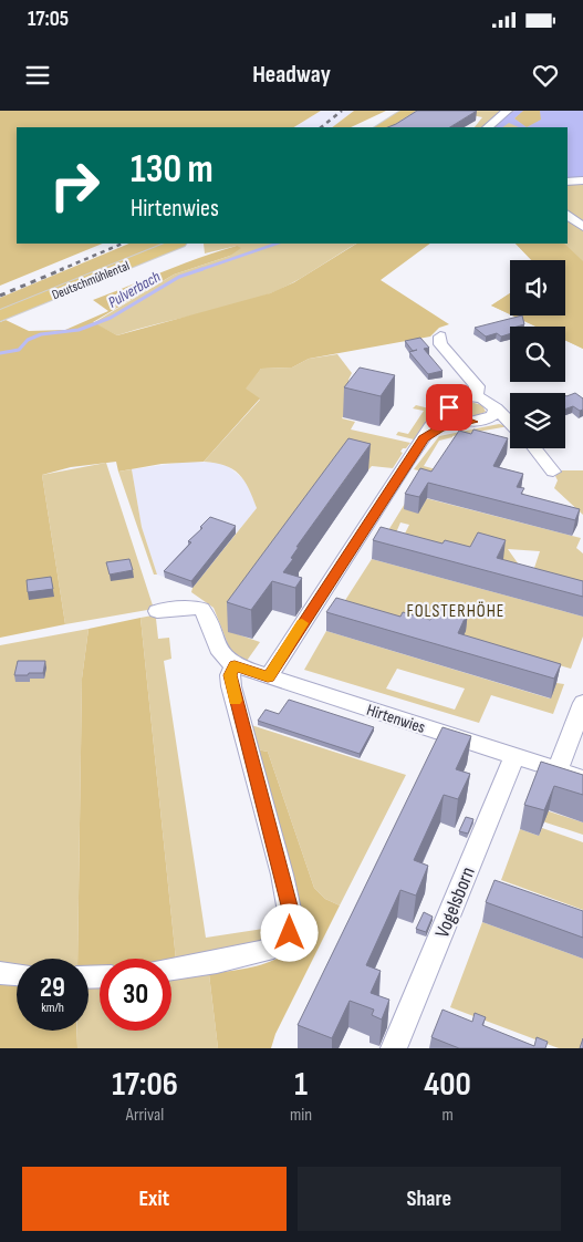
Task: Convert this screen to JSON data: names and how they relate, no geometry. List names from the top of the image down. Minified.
{"streets":{"main road":["Deutschmühlental"],"street":["Hirtenwies","Vogelsborn"]},"crossings":[["Hirtenwies","Vogelsborn"]],"districts":["FOLSTERHÖHE"],"water":["Pulverbach"],"page":{"status":"17:05","header":"Headway","turn":["130 m","Hirtenwies"],"speed":"29 km/h","limit":"30","eta":["17:06","Arrival","1","min","400","m"],"buttons":["Exit","Share"]}}
